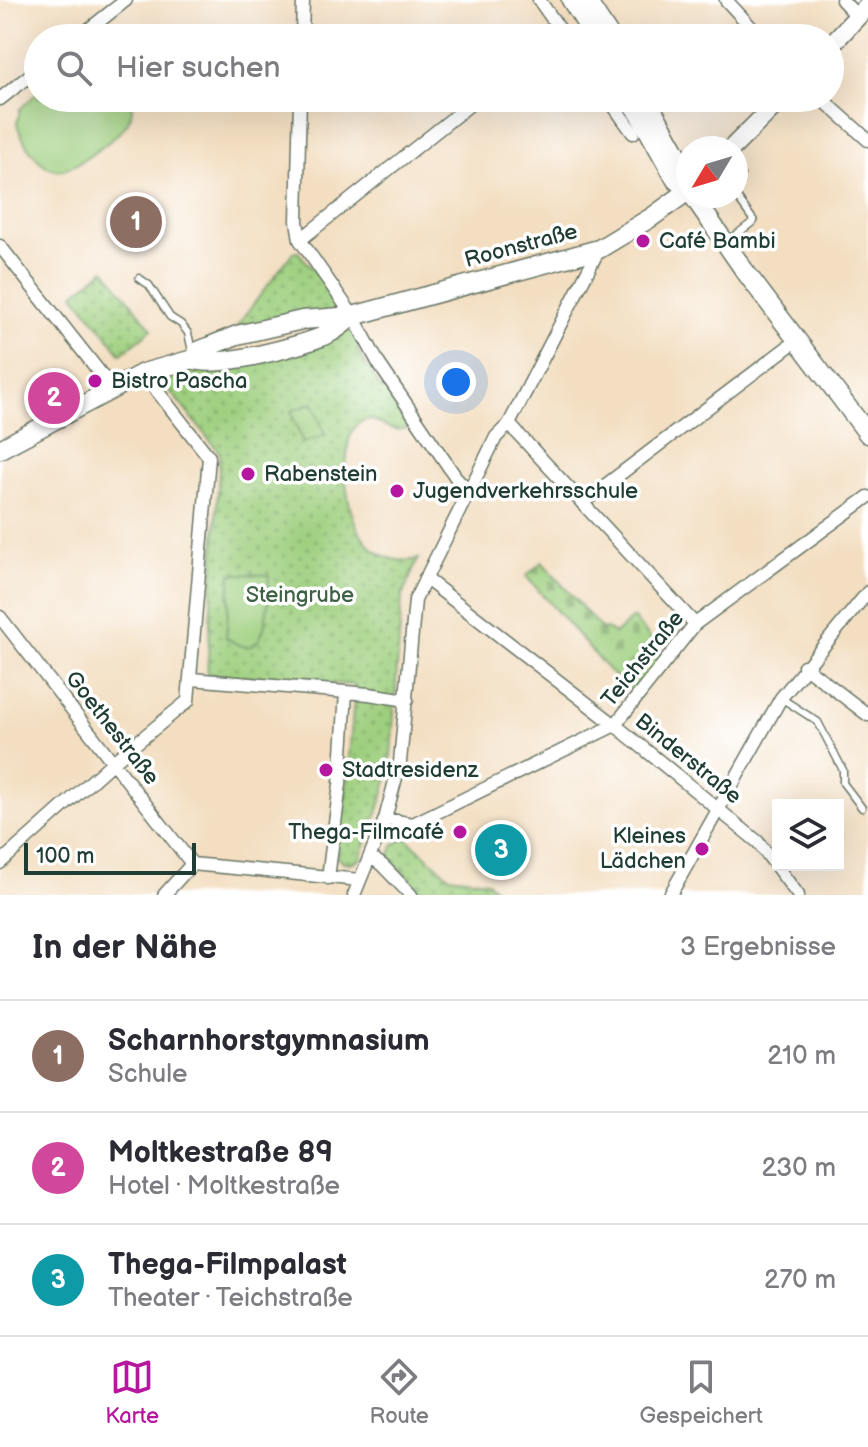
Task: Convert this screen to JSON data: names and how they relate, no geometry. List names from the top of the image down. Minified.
{"streets":{"street":["Roonstraße","Teichstraße","Goethestraße","Binderstraße"]},"crossings":[["Teichstraße","Binderstraße"]],"parks":["Steingrube"],"places":["Café Bambi","Bistro Pascha","Rabenstein","Jugendverkehrsschule","Stadtresidenz","Thega-Filmcafé","Kleines Lädchen"],"scale_bar":"100 m","north":"bottom left","page":{"search":"Hier suchen","pins":["1","2","3"],"scale":"100 m","heading":["In der Nähe","3 Ergebnisse"],"list":[{"mark":"1","name":"Scharnhorstgymnasium","note":"Schule","value":"210 m"},{"mark":"2","name":"Moltkestraße 89","note":"Hotel · Moltkestraße","value":"230 m"},{"mark":"3","name":"Thega-Filmpalast","note":"Theater · Teichstraße","value":"270 m"}],"nav":["Karte","Route","Gespeichert"]}}
